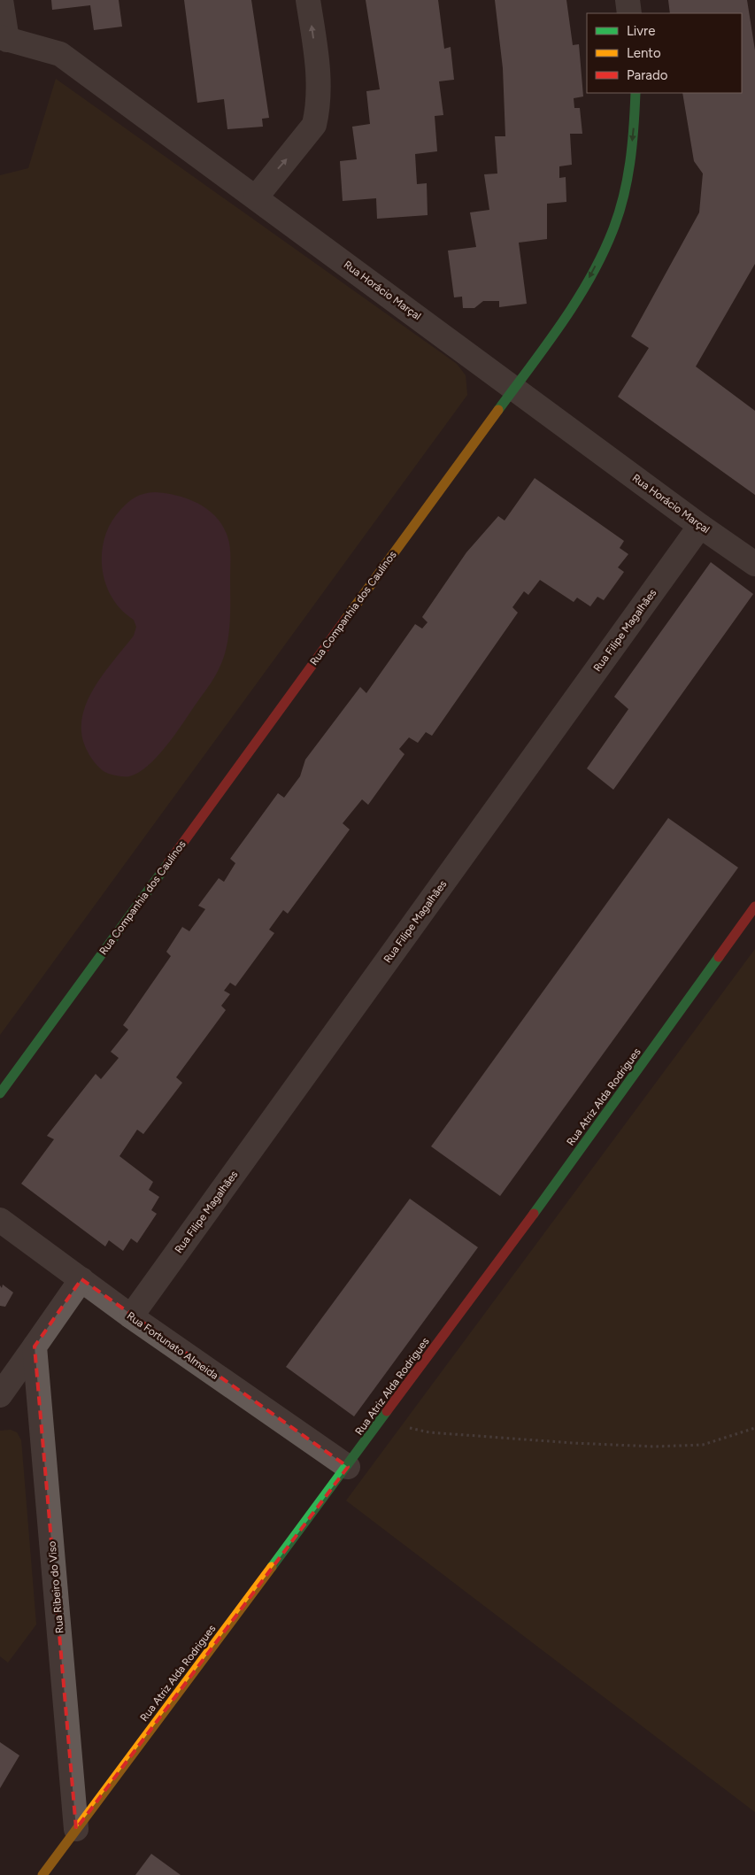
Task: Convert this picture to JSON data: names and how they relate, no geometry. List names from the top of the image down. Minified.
{"streets":{"street":["Rua Horácio Marçal","Rua Companhia dos Caulinos","Rua Filipe Magalhães","Rua Atriz Alda Rodrigues","Rua Fortunato Almeida","Rua Ribeiro do Viso"]},"crossings":[["Rua Horácio Marçal","Rua Companhia dos Caulinos"],["Rua Horácio Marçal","Rua Filipe Magalhães"],["Rua Filipe Magalhães","Rua Fortunato Almeida"],["Rua Atriz Alda Rodrigues","Rua Fortunato Almeida"],["Rua Atriz Alda Rodrigues","Rua Ribeiro do Viso"]],"legend":["Livre","Lento","Parado"]}
